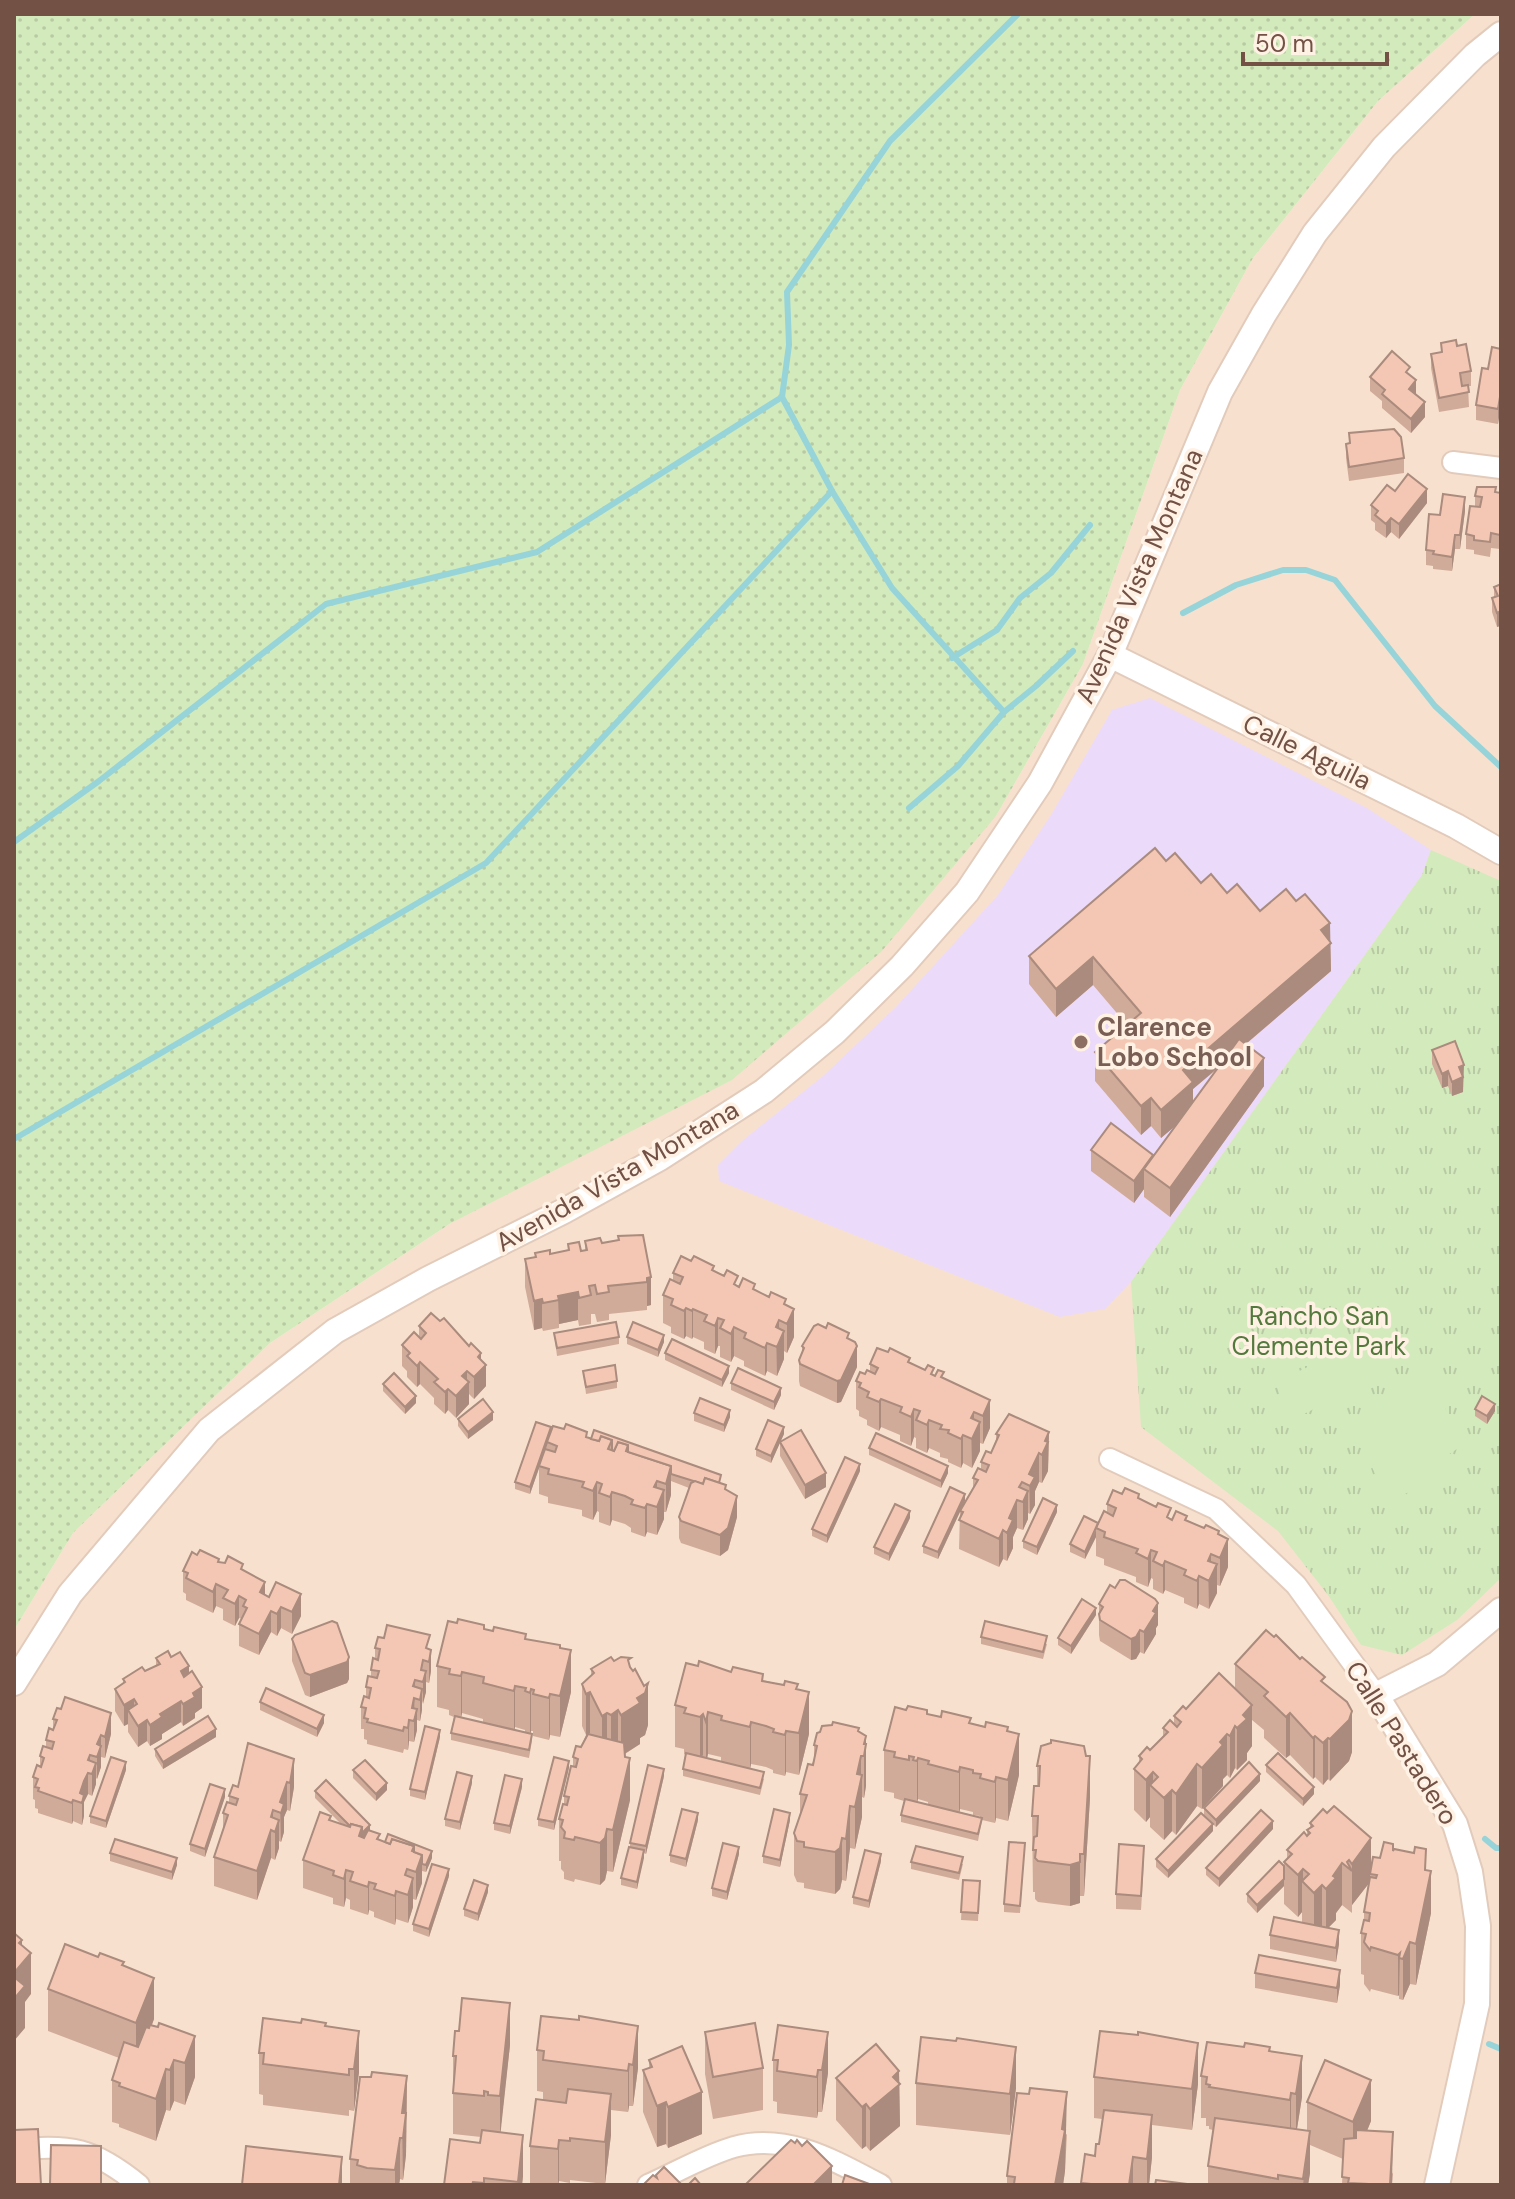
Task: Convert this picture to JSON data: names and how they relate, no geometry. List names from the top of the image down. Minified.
{"streets":{"street":["Avenida Vista Montana","Calle Aguila","Calle Pastadero"]},"crossings":[["Avenida Vista Montana","Calle Aguila"]],"parks":["Rancho San Clemente Park"],"places":["Clarence Lobo School"],"scale_bar":"50 m"}
